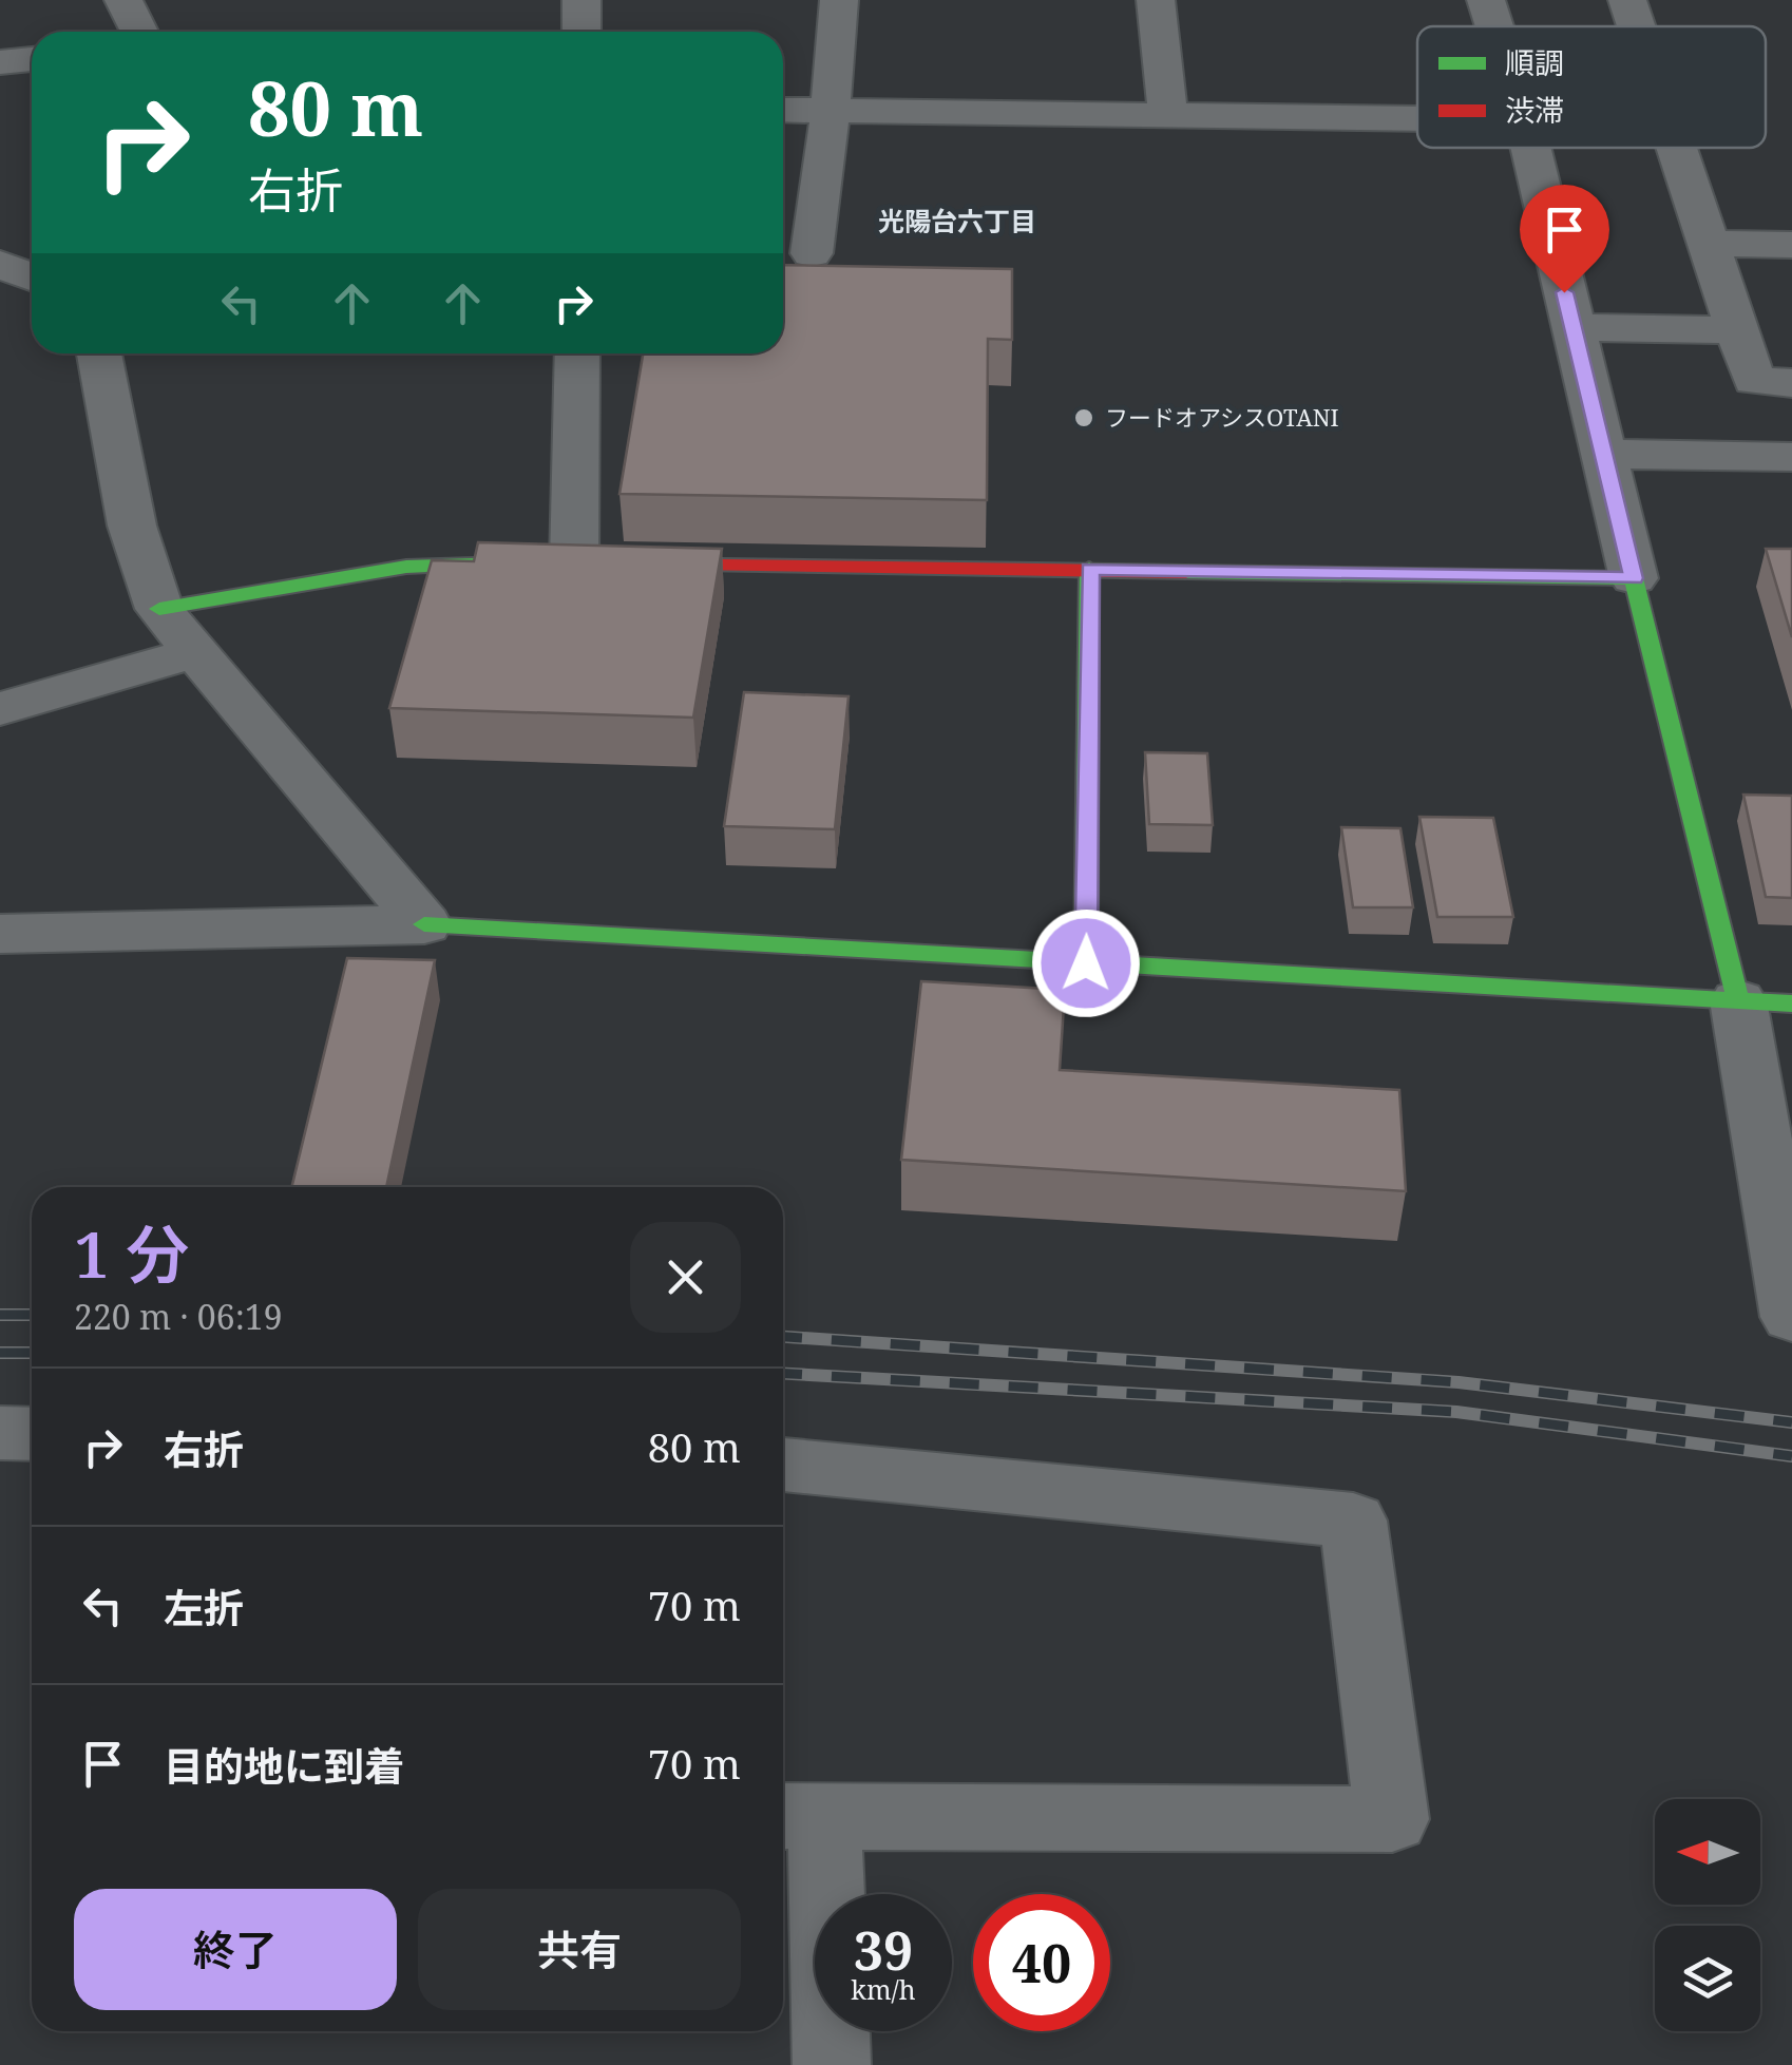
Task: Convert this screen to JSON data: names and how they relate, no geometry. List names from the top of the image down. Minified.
{"districts":["光陽台六丁目"],"places":["フードオアシスOTANI"],"legend":["順調","渋滞"],"north":"left","page":{"turn":["80 m","右折"],"heading":["1 分","220 m · 06:19"],"list":[{"name":"右折","value":"80 m"},{"name":"左折","value":"70 m"},{"name":"目的地に到着","value":"70 m"}],"buttons":["終了","共有"],"speed":"39 km/h","limit":"40"}}
